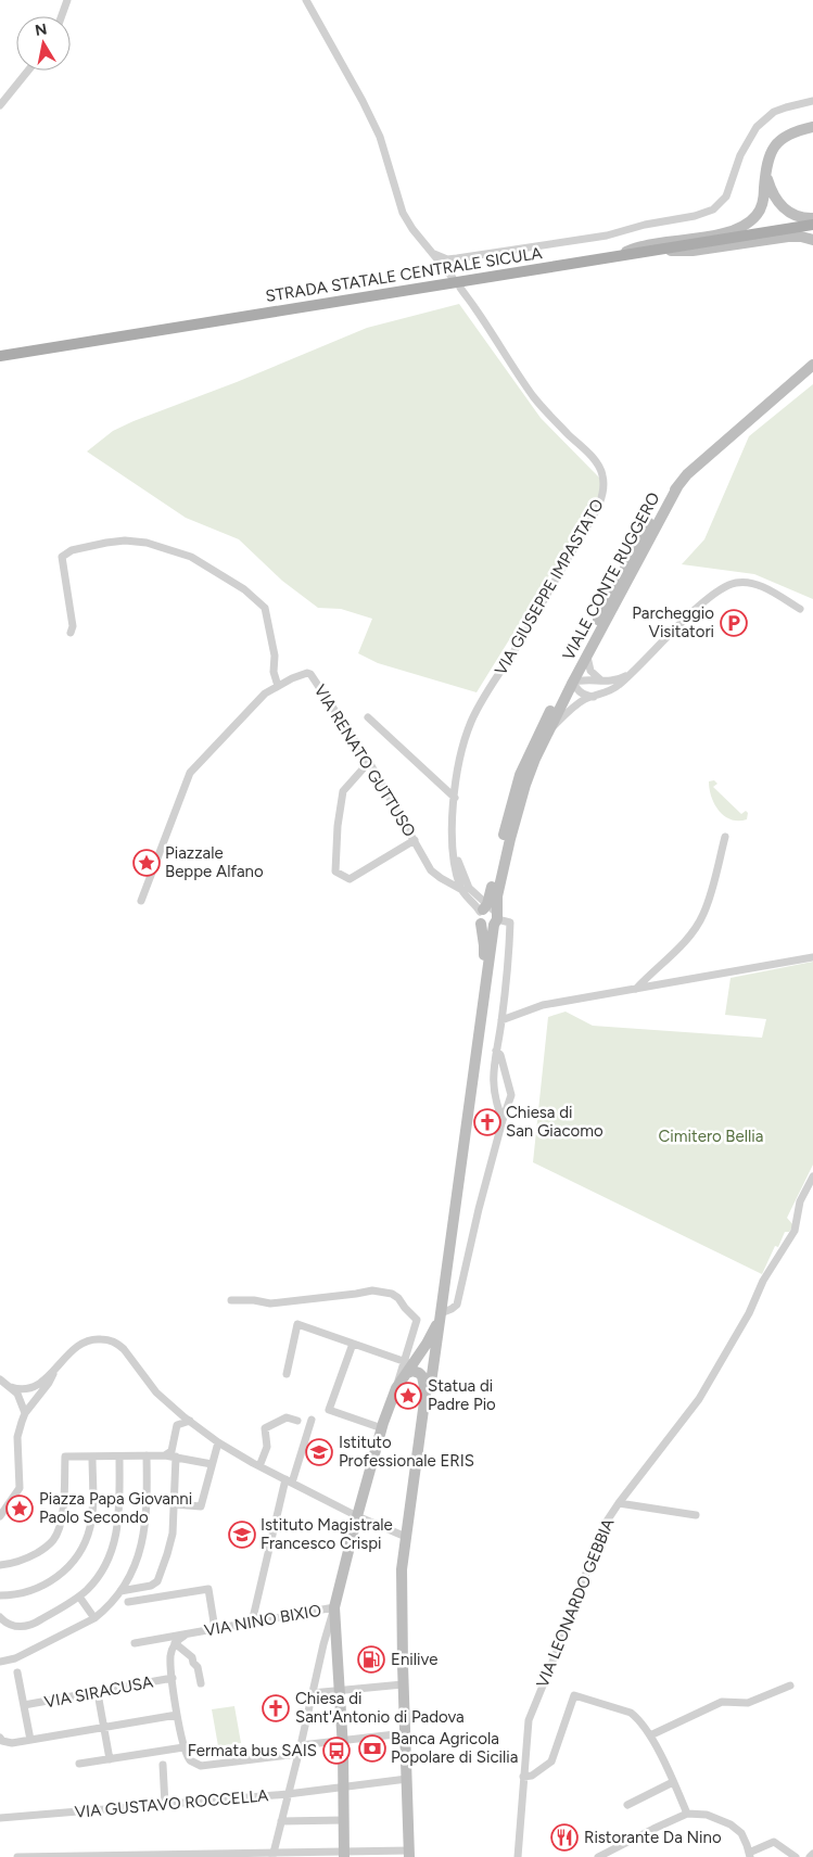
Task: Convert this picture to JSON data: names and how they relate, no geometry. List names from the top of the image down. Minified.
{"streets":{"main road":["STRADA STATALE CENTRALE SICULA","VIALE CONTE RUGGERO"],"street":["VIA GIUSEPPE IMPASTATO","VIA RENATO GUTTUSO","VIA LEONARDO GEBBIA","VIA NINO BIXIO","VIA SIRACUSA","VIA GUSTAVO ROCCELLA"]},"parks":["Cimitero Bellia"],"places":{"parking":["Parcheggio Visitatori"],"place":["Piazzale Beppe Alfano","Statua di Padre Pio","Piazza Papa Giovanni Paolo Secondo"],"church":["Chiesa di San Giacomo","Chiesa di Sant'Antonio di Padova"],"school or university":["Istituto Professionale ERIS","Istituto Magistrale Francesco Crispi"],"fuel station":["Enilive"],"bank":["Banca Agricola Popolare di Sicilia"],"bus stop":["Fermata bus SAIS"],"restaurant":["Ristorante Da Nino"]},"north":"top"}
